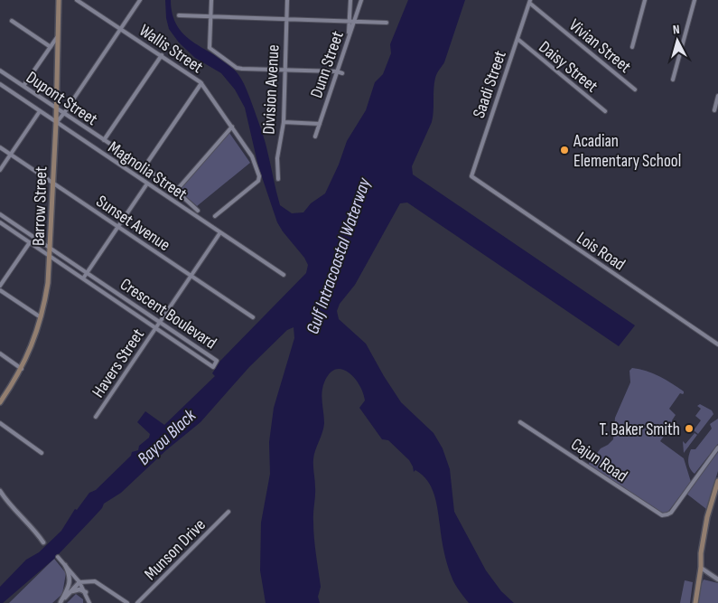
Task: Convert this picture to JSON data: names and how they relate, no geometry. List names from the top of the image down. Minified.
{"streets":{"main road":["Barrow Street"],"street":["Vivian Street","Wallis Street","Dunn Street","Daisy Street","Saadi Street","Division Avenue","Dupont Street","Magnolia Street","Sunset Avenue","Lois Road","Crescent Boulevard","Havers Street","Cajun Road","Munson Drive"]},"crossings":[["Vivian Street","Saadi Street"],["Daisy Street","Saadi Street"],["Saadi Street","Lois Road"],["Dupont Street","Barrow Street"],["Magnolia Street","Barrow Street"],["Magnolia Street","Havers Street"],["Barrow Street","Sunset Avenue"],["Barrow Street","Crescent Boulevard"],["Sunset Avenue","Havers Street"],["Crescent Boulevard","Havers Street"]],"water":["Gulf Intracoastal Waterway","Bayou Black"],"places":["Acadian Elementary School","T. Baker Smith"],"north":"top"}
